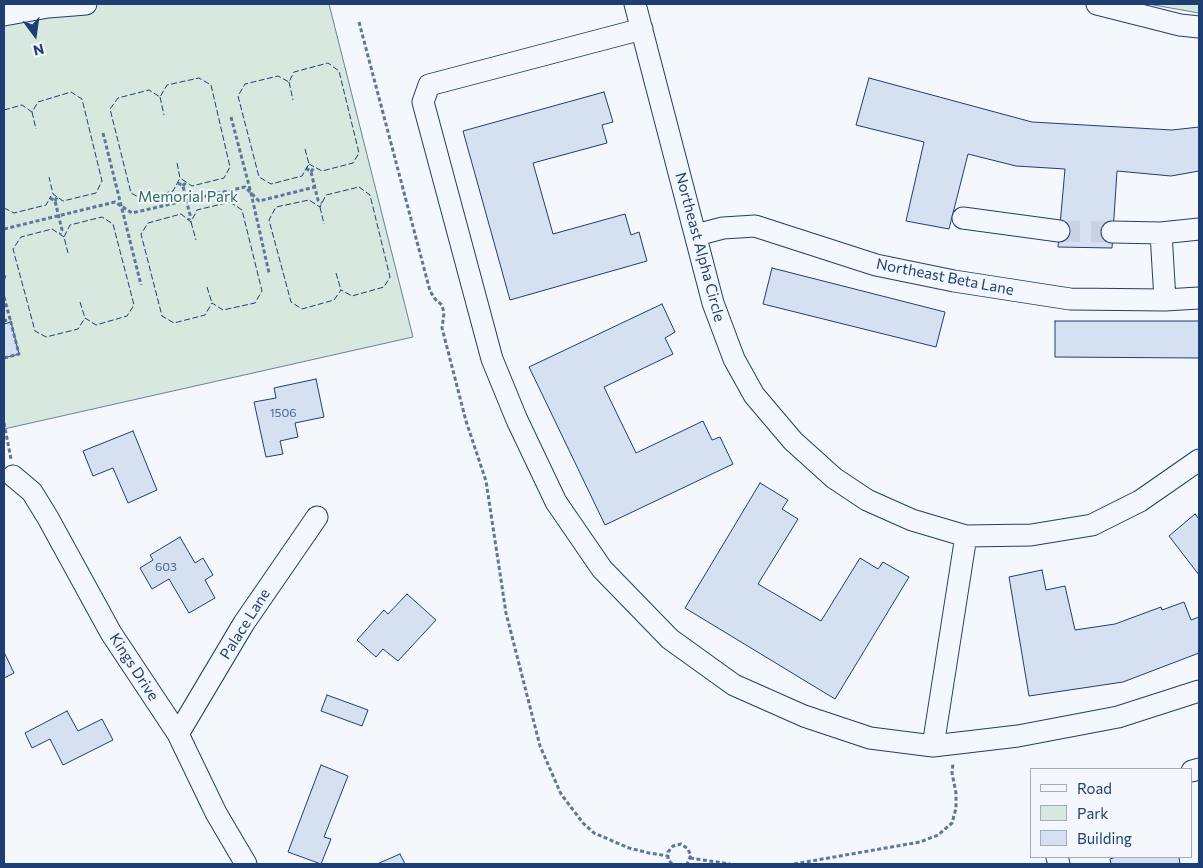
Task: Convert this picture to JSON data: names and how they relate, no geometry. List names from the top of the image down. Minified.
{"streets":{"street":["Northeast Alpha Circle","Northeast Beta Lane","Palace Lane","Kings Drive"]},"crossings":[["Northeast Alpha Circle","Northeast Beta Lane"],["Palace Lane","Kings Drive"]],"parks":["Memorial Park"],"house_numbers":["1506","603"],"legend":["Road","Park","Building"],"north":"bottom"}
